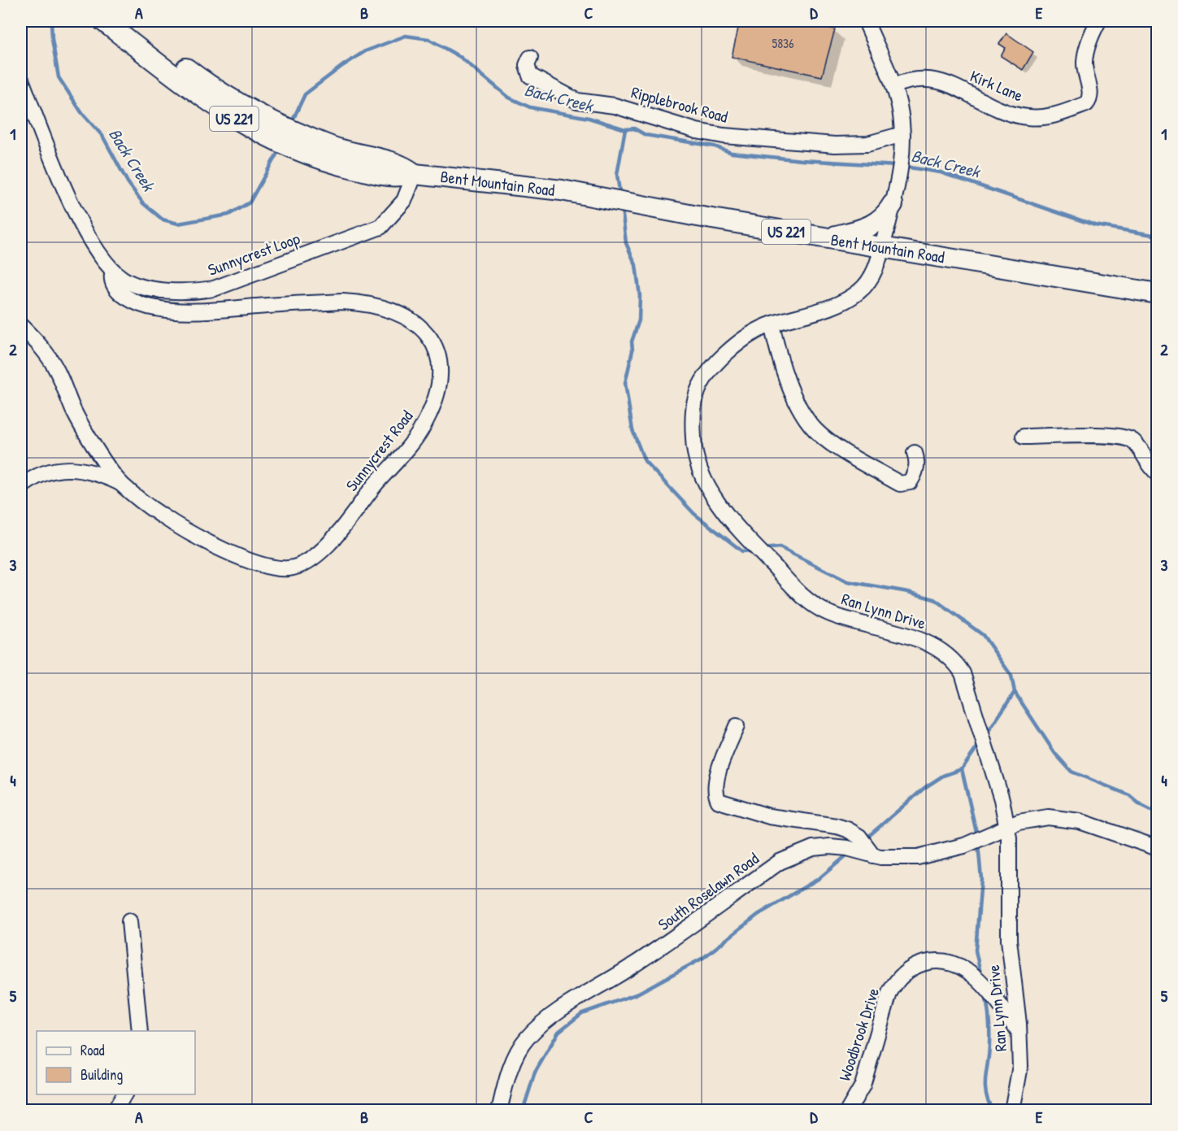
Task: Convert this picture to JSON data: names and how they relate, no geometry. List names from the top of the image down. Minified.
{"streets":{"main road":["US 221","Bent Mountain Road"],"street":["Kirk Lane","Ripplebrook Road","Sunnycrest Loop","Sunnycrest Road","Ran Lynn Drive","South Roselawn Road","Woodbrook Drive"]},"crossings":[["Kirk Lane","Ran Lynn Drive"],["Ripplebrook Road","Ran Lynn Drive"],["Bent Mountain Road","Sunnycrest Loop"],["Bent Mountain Road","Ran Lynn Drive"],["Sunnycrest Loop","Sunnycrest Road"],["Ran Lynn Drive","South Roselawn Road"],["Ran Lynn Drive","Woodbrook Drive"]],"water":["Back Creek"],"house_numbers":["5836"],"legend":["Road","Building"],"grid":{"columns":["A","B","C","D","E"],"rows":["1","2","3","4","5"]}}
